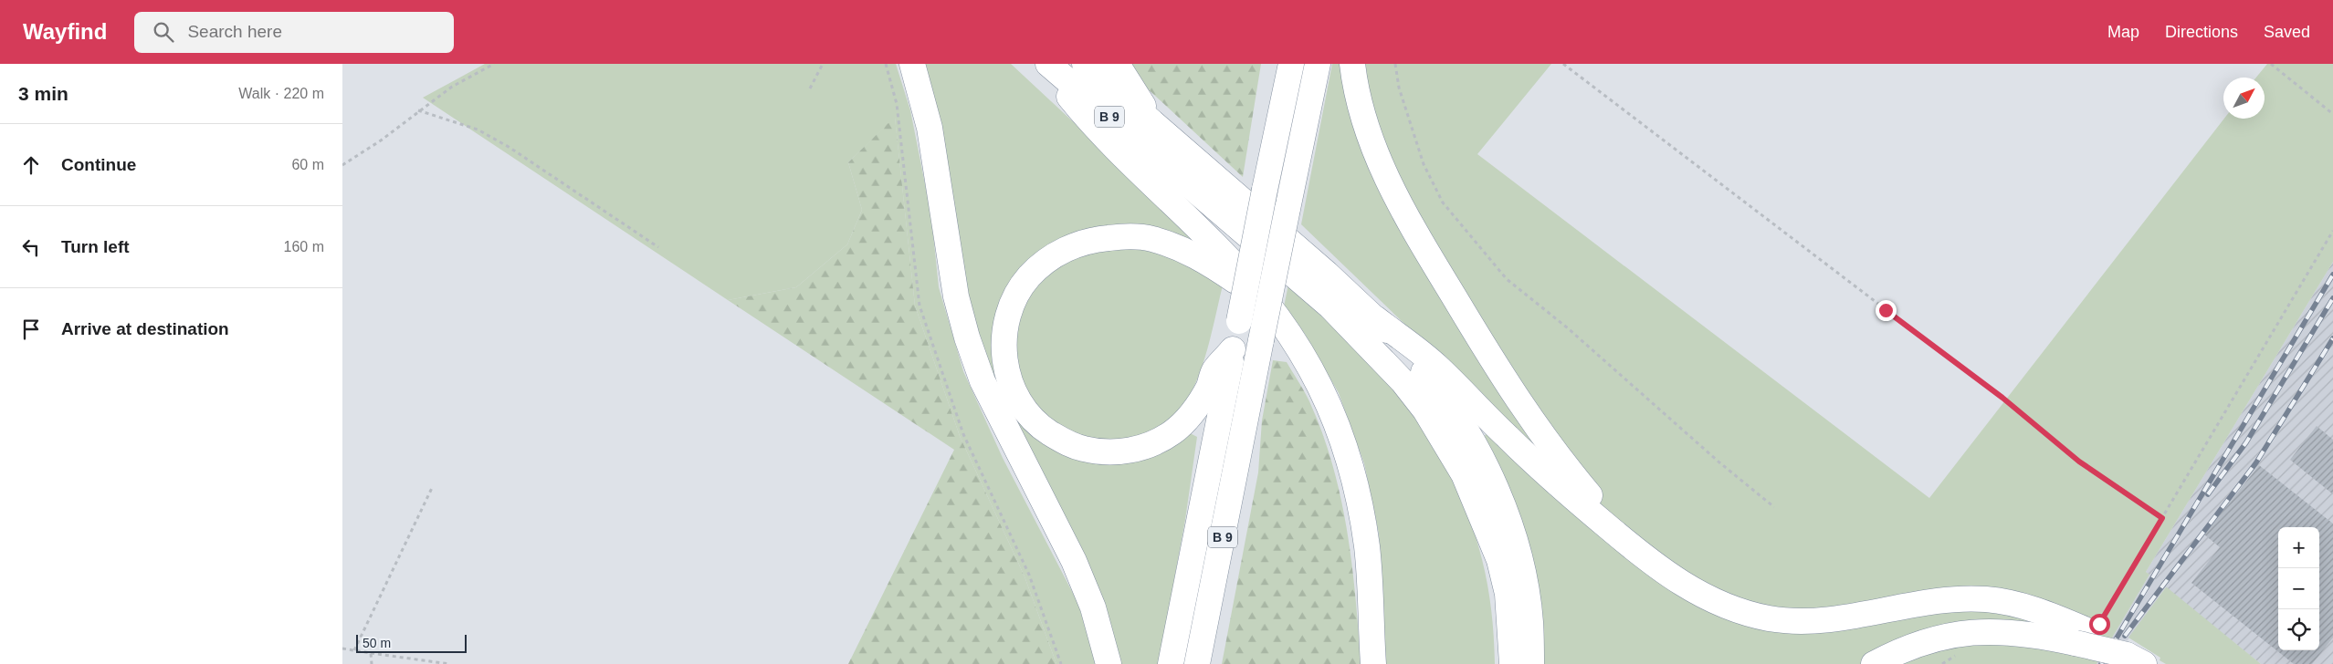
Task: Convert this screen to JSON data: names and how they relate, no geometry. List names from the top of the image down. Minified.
{"streets":{"highway":["B 9"]},"scale_bar":"50 m","north":"top right","page":{"header":"Wayfind","search":"Search here","nav":["Map","Directions","Saved"],"heading":["3 min","Walk · 220 m"],"list":[["Continue","60 m"],["Turn left","160 m"],"Arrive at destination"],"map_buttons":["+","−"],"scale":"50 m"}}
